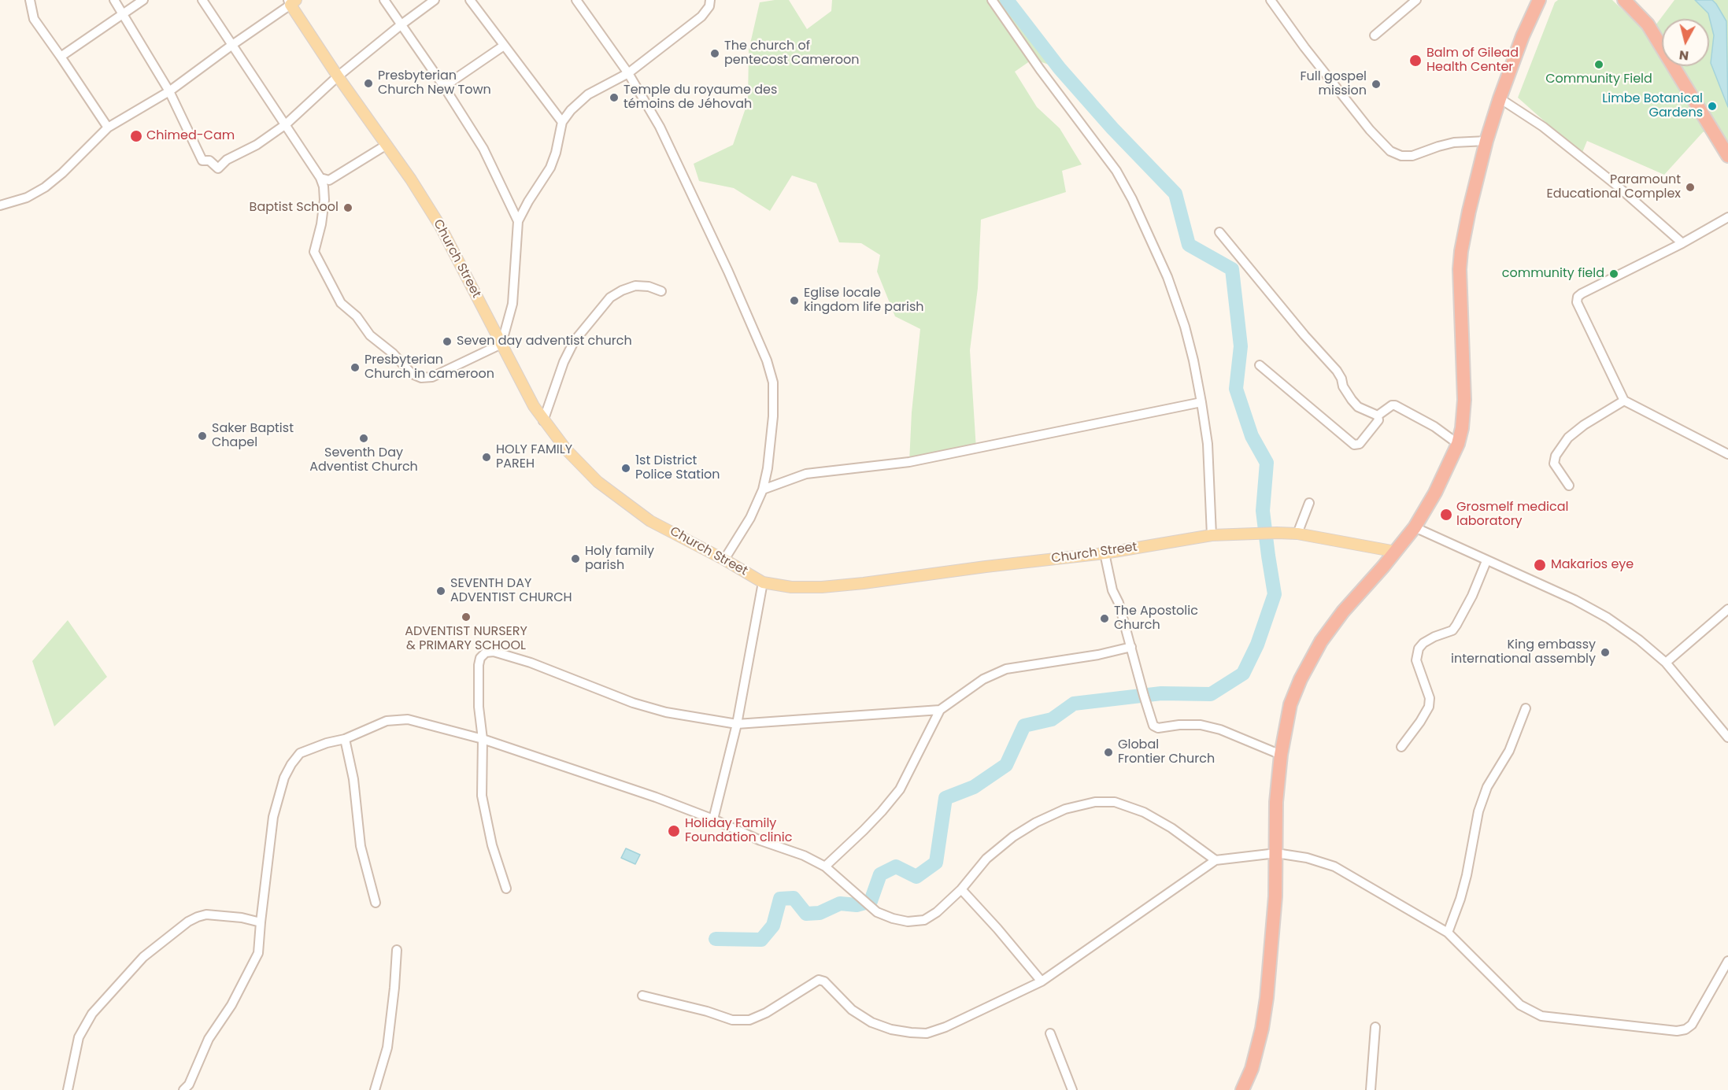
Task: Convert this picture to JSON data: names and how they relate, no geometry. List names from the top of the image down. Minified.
{"streets":{"main road":["Church Street"]},"places":["The church of pentecost Cameroon","Balm of Gilead Health Center","Community Field","Presbyterian Church New Town","Full gospel mission","Temple du royaume des témoins de Jéhovah","Limbe Botanical Gardens","Chimed-Cam","Paramount Educational Complex","Baptist School","community field","Eglise locale kingdom life parish","Seven day adventist church","Presbyterian Church in cameroon","Saker Baptist Chapel","Seventh Day Adventist Church","HOLY FAMILY PAREH","1st District Police Station","Grosmelf medical laboratory","Holy family parish","Makarios eye","SEVENTH DAY ADVENTIST CHURCH","ADVENTIST NURSERY & PRIMARY SCHOOL","The Apostolic Church","King embassy international assembly","Global Frontier Church","Holiday Family Foundation clinic"],"north":"bottom"}
